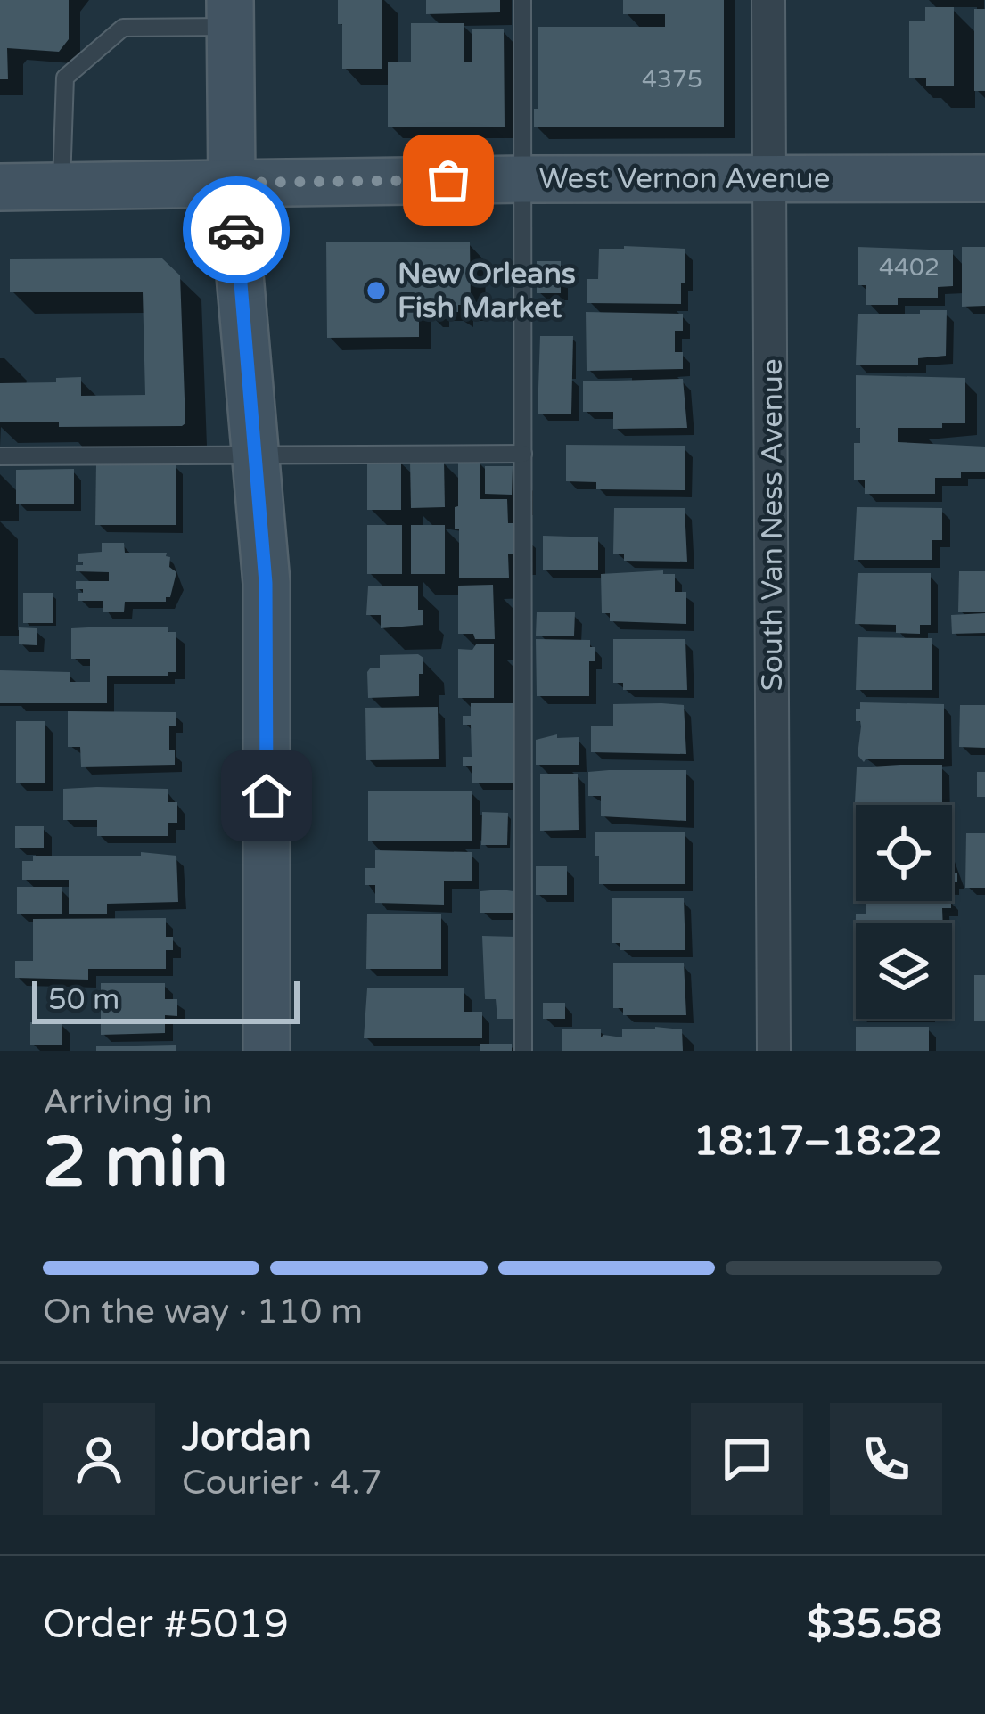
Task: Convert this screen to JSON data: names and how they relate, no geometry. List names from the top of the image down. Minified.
{"streets":{"main road":["West Vernon Avenue"],"street":["South Van Ness Avenue"]},"crossings":[["West Vernon Avenue","South Van Ness Avenue"]],"places":["New Orleans Fish Market"],"house_numbers":["4375","4402"],"scale_bar":"50 m","page":{"scale":"50 m","heading":["2 min","Arriving in","18:17–18:22"],"panel":["Jordan","Courier · 4.7","Order #5019","$35.58"],"bar":"On the way · 110 m"}}
